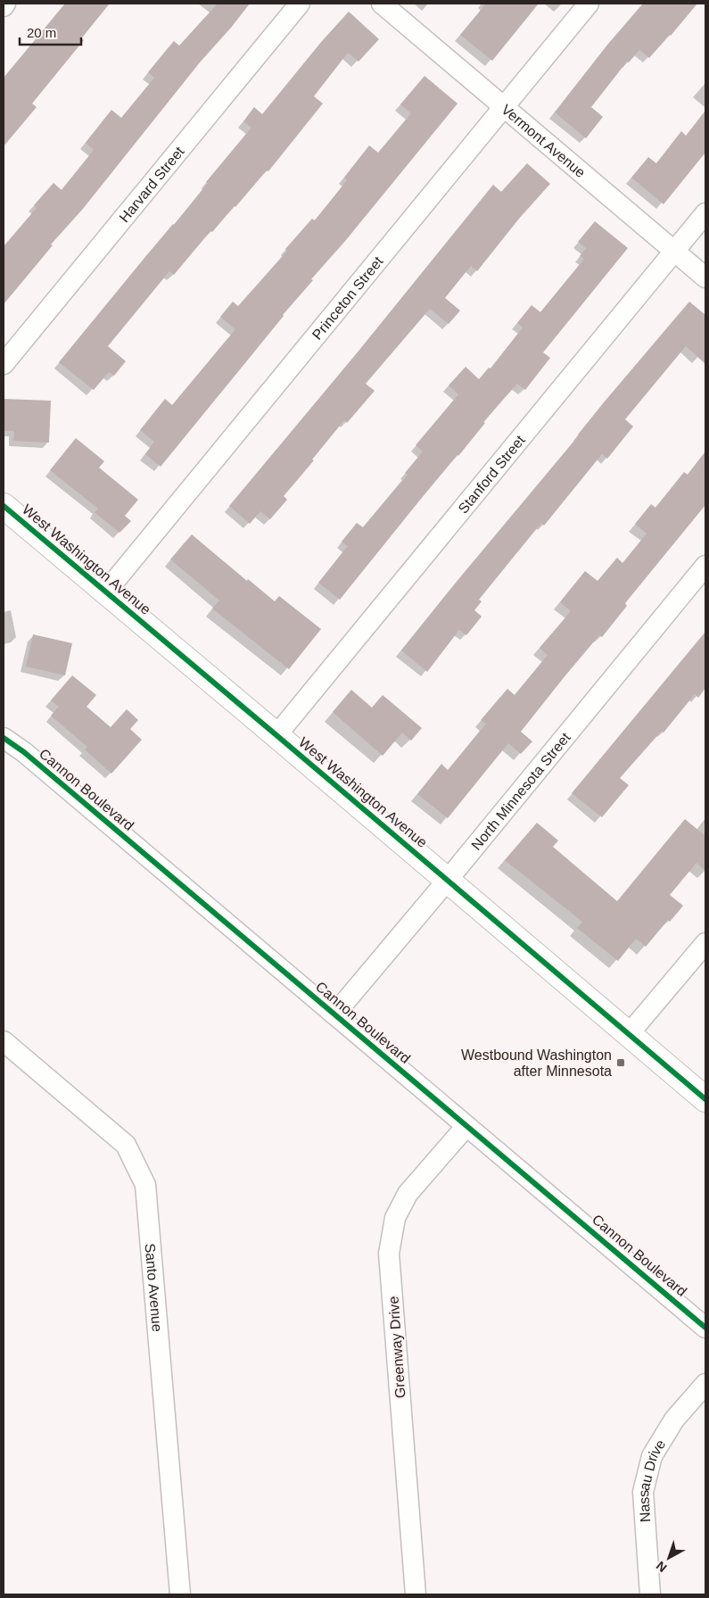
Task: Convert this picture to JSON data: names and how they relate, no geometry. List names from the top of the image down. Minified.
{"streets":{"main road":["West Washington Avenue"],"street":["Vermont Avenue","Harvard Street","Princeton Street","Stanford Street","Cannon Boulevard","North Minnesota Street","Santo Avenue","Greenway Drive","Nassau Drive"]},"crossings":[["Vermont Avenue","Princeton Street"],["Vermont Avenue","Stanford Street"],["Princeton Street","West Washington Avenue"],["Stanford Street","West Washington Avenue"],["West Washington Avenue","North Minnesota Street"],["Cannon Boulevard","North Minnesota Street"],["Cannon Boulevard","Greenway Drive"]],"places":{"transit":["Westbound Washington after Minnesota"]},"scale_bar":"20 m","north":"bottom left"}
